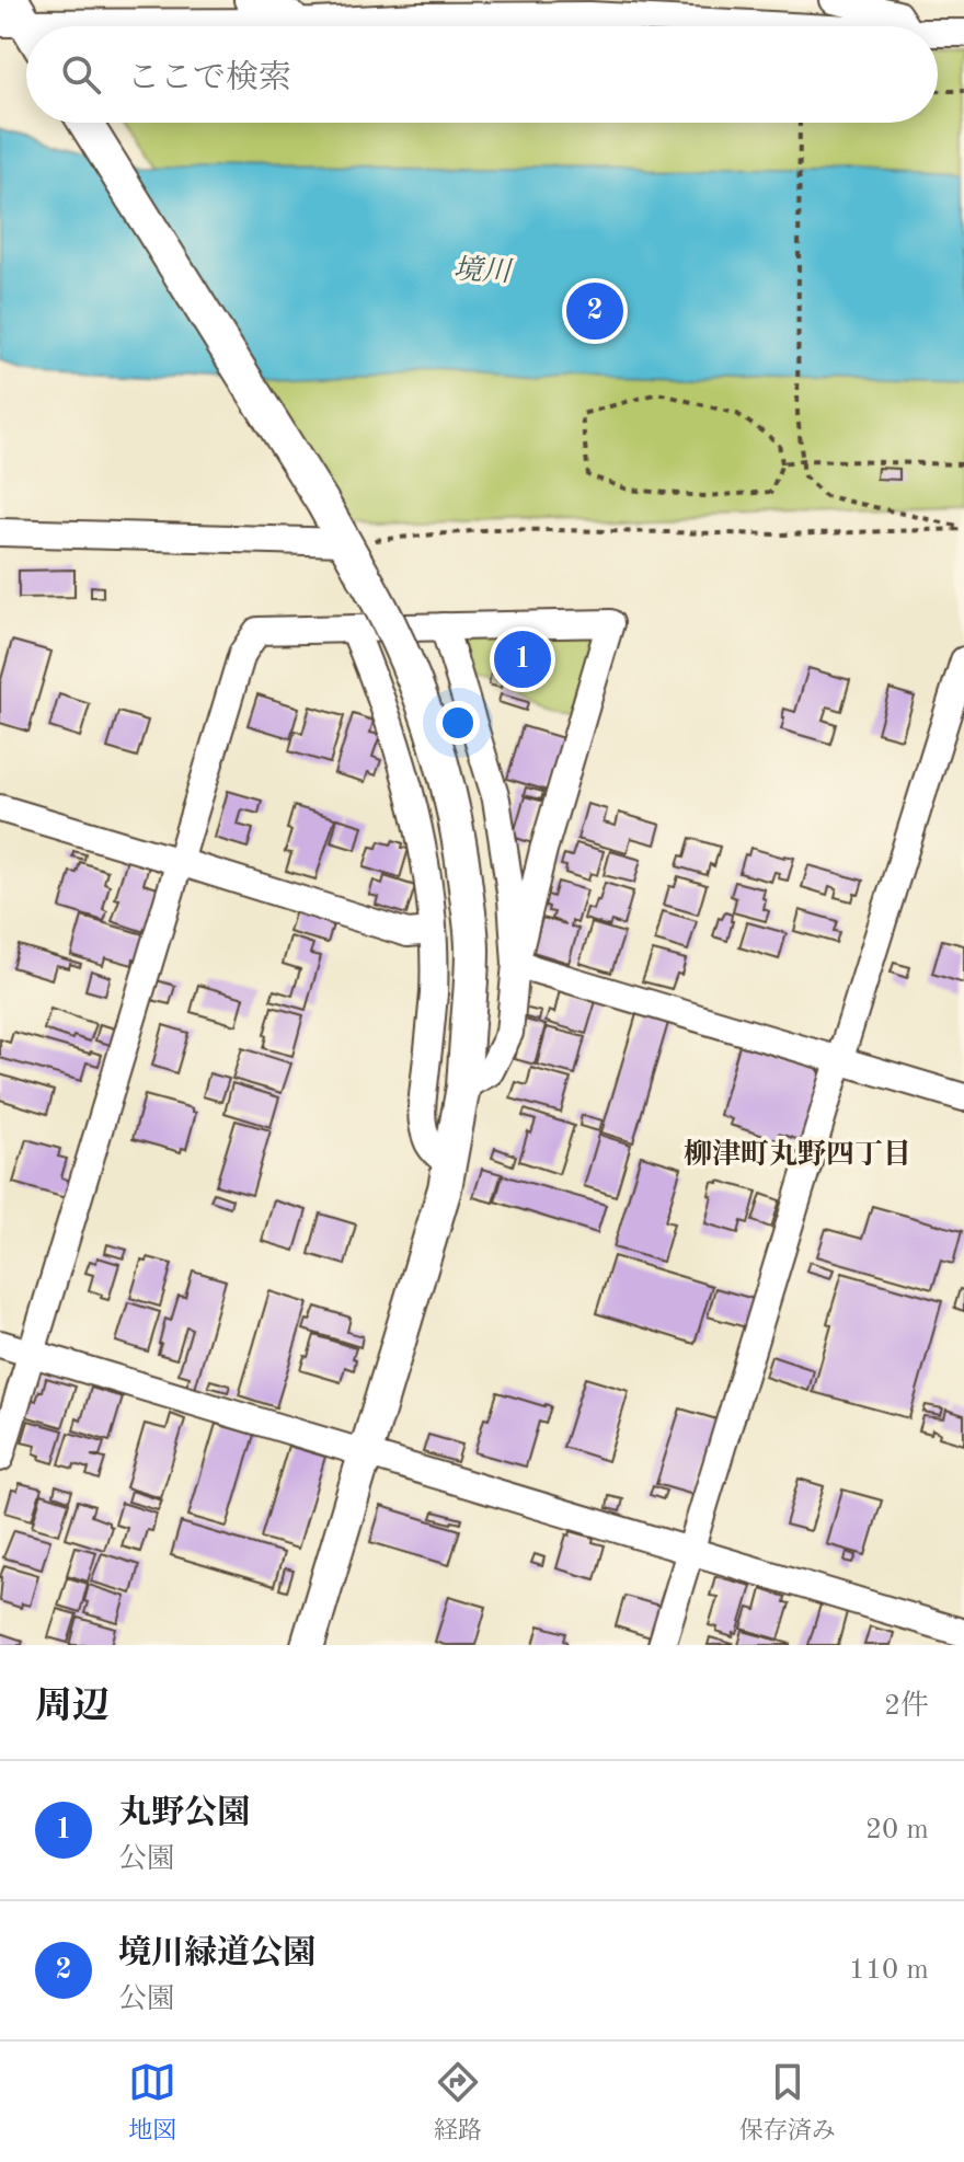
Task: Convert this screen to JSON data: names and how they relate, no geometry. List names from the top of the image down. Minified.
{"districts":["柳津町丸野四丁目"],"water":["境川"],"page":{"search":"ここで検索","pins":["2","1"],"heading":["周辺","2件"],"list":[{"mark":"1","name":"丸野公園","note":"公園","value":"20 m"},{"mark":"2","name":"境川緑道公園","note":"公園","value":"110 m"}],"nav":["地図","経路","保存済み"]}}
